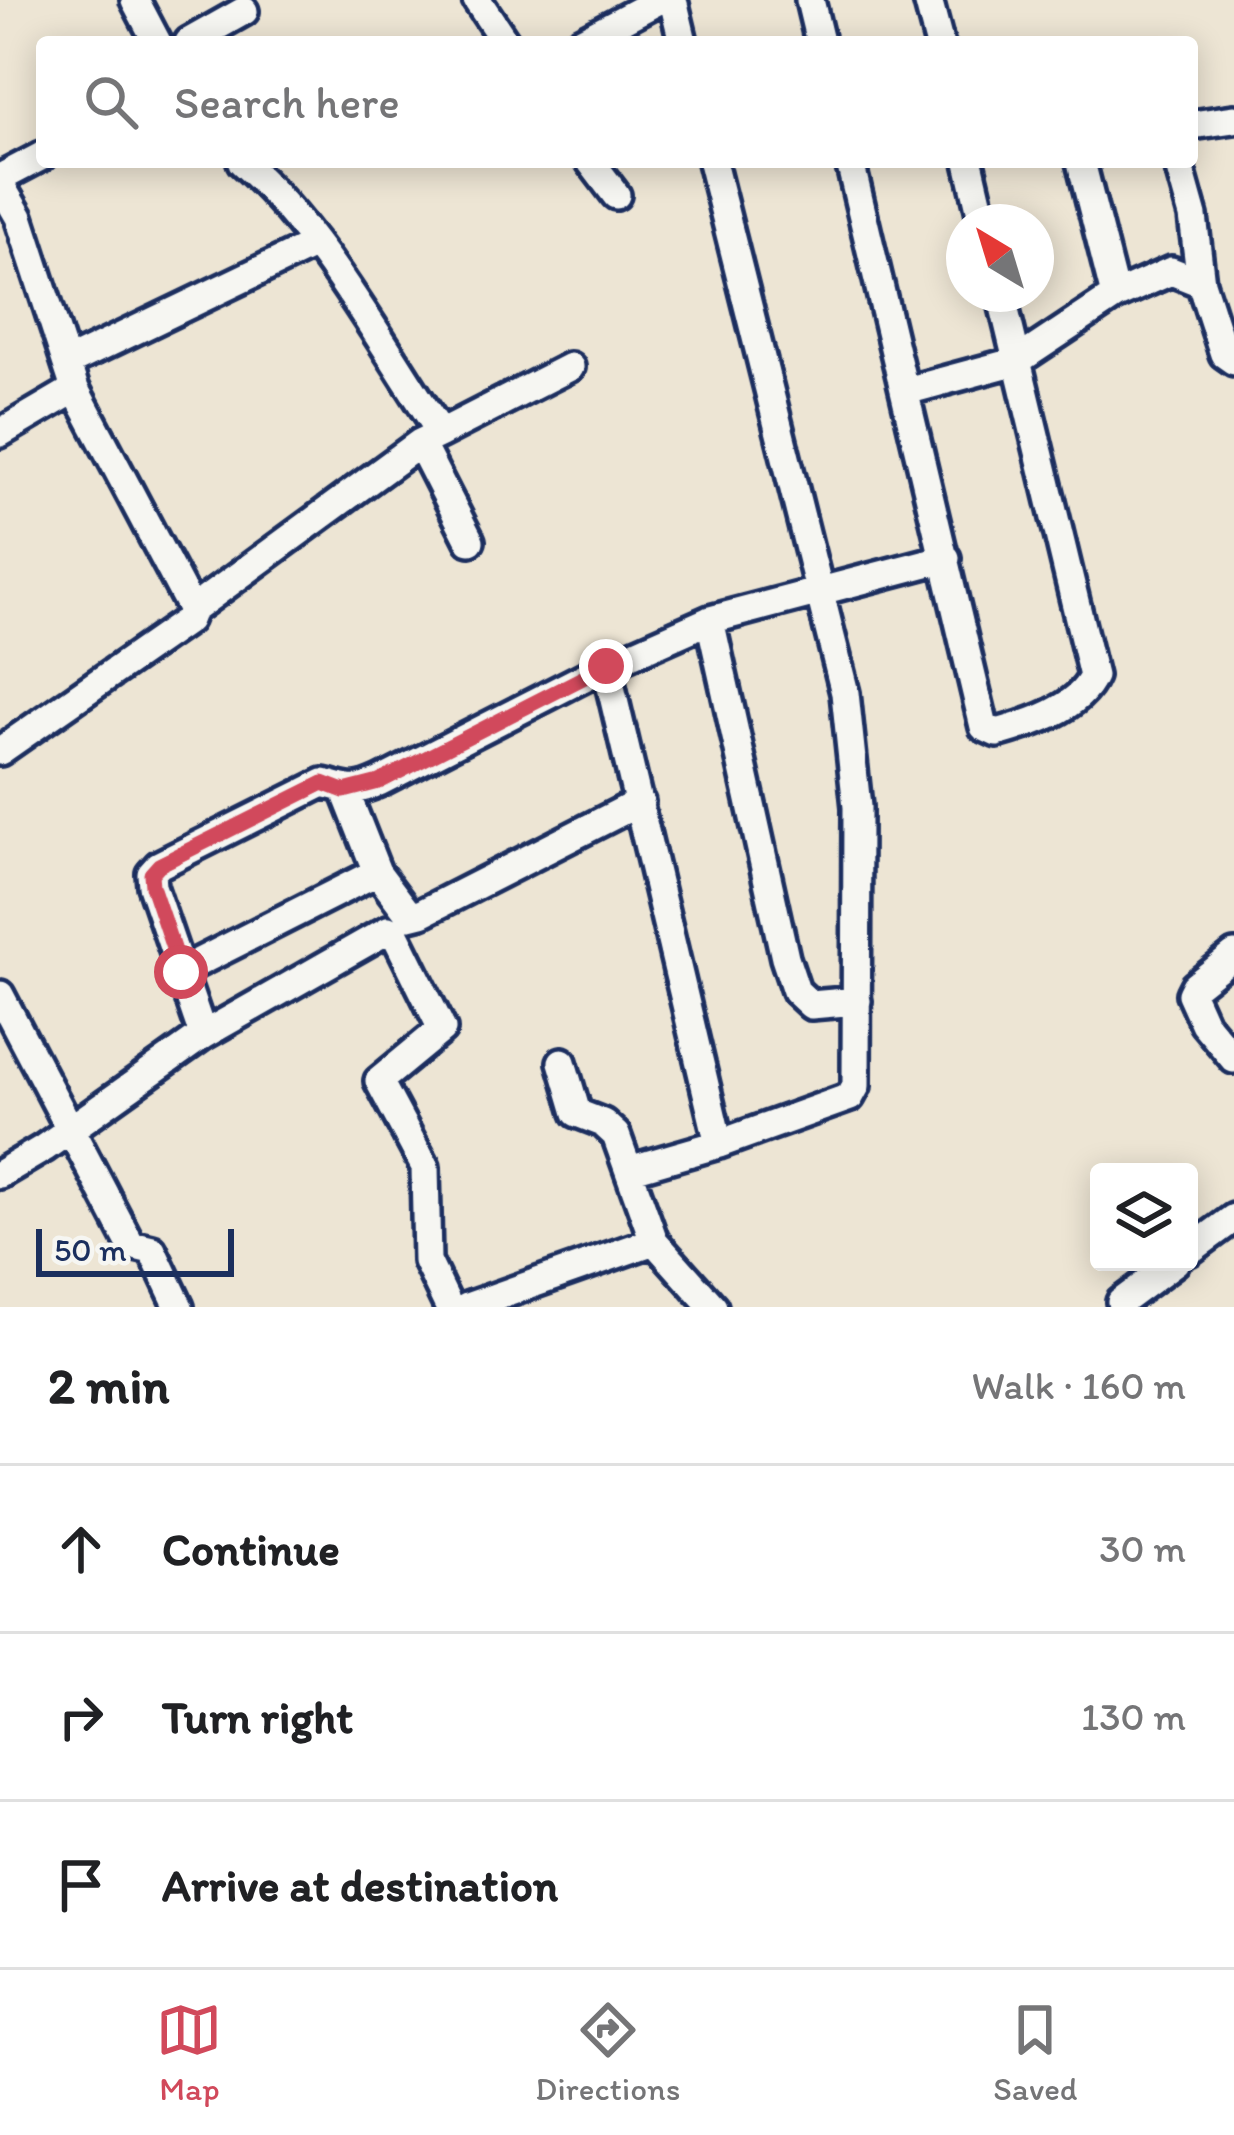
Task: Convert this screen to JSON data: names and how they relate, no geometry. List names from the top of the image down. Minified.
{"scale_bar":"50 m","north":"top left","page":{"search":"Search here","scale":"50 m","heading":["2 min","Walk · 160 m"],"list":[["Continue","30 m"],["Turn right","130 m"],"Arrive at destination"],"nav":["Map","Directions","Saved"]}}
